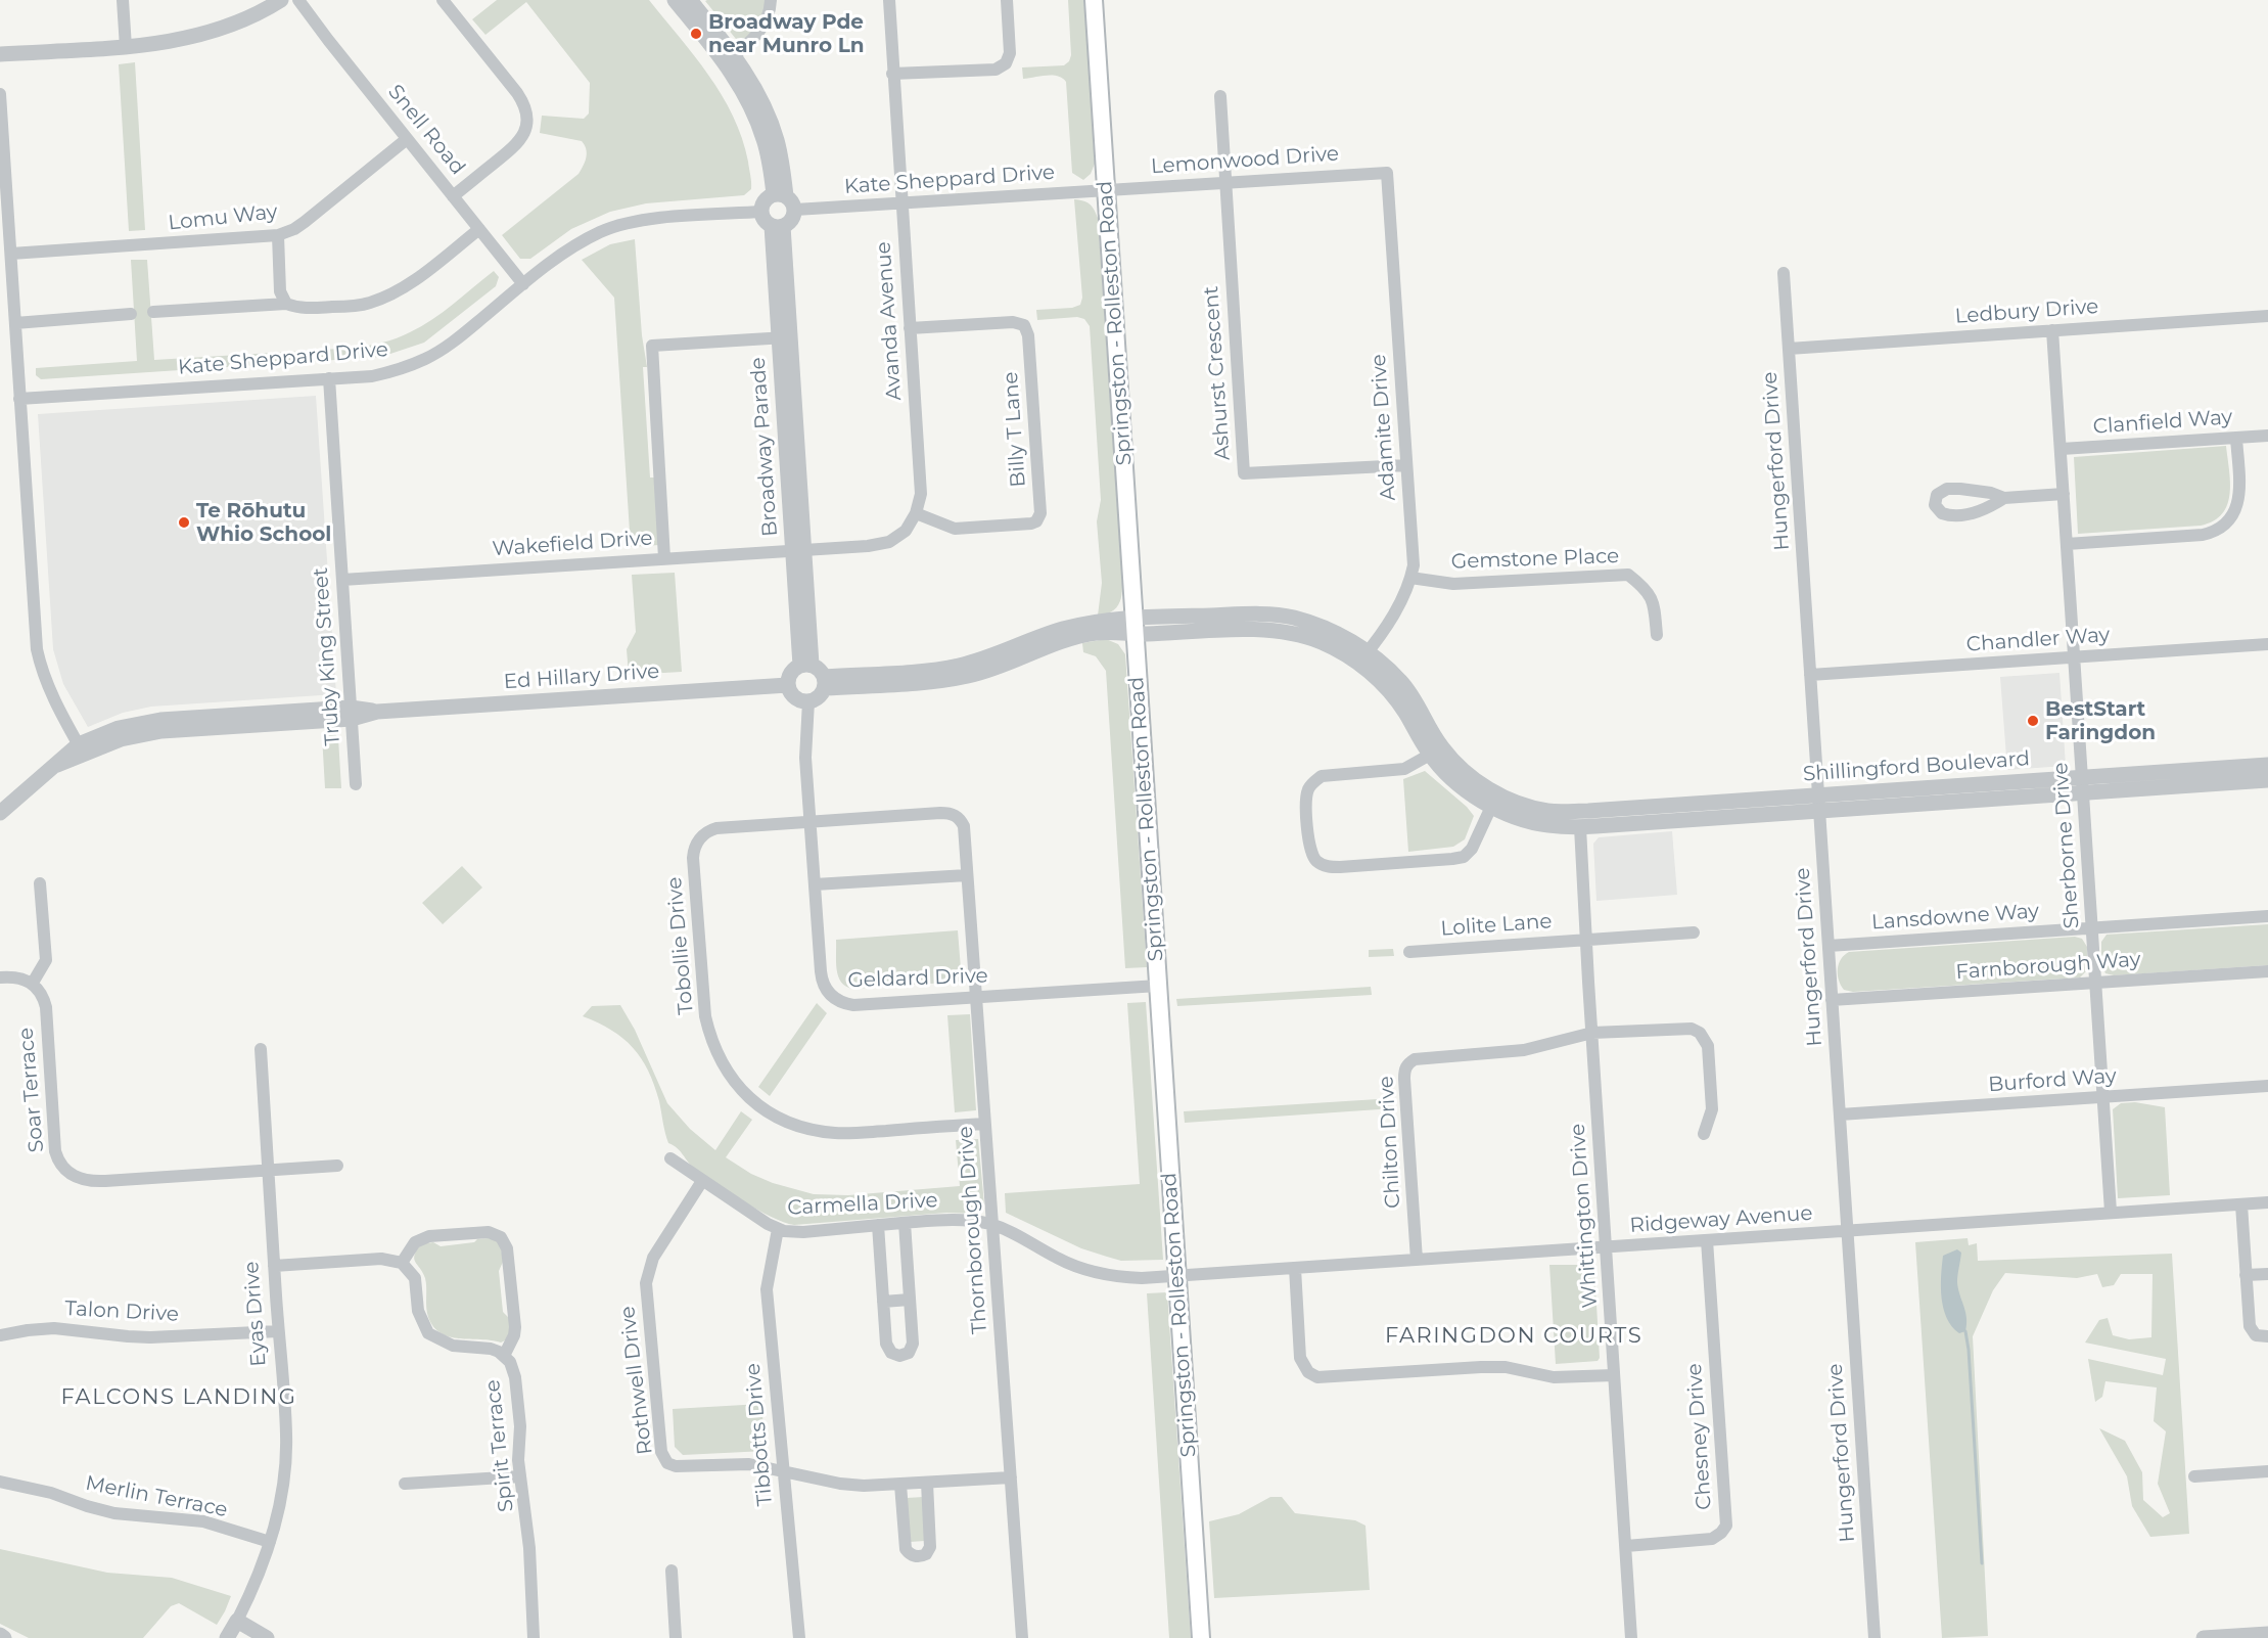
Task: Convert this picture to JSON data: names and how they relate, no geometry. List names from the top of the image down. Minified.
{"streets":{"main road":["Springston - Rolleston Road"],"street":["Snell Road","Lemonwood Drive","Kate Sheppard Drive","Lomu Way","Ledbury Drive","Avanda Avenue","Ashurst Crescent","Clanfield Way","Adamite Drive","Billy T Lane","Broadway Parade","Hungerford Drive","Wakefield Drive","Gemstone Place","Chandler Way","Truby King Street","Ed Hillary Drive","Shillingford Boulevard","Sherborne Drive","Lansdowne Way","Lolite Lane","Tobollie Drive","Farnborough Way","Geldard Drive","Burford Way","Soar Terrace","Chilton Drive","Carmella Drive","Whittington Drive","Ridgeway Avenue","Thornborough Drive","Talon Drive","Eyas Drive","Rothwell Drive","Tibbotts Drive","Chesney Drive","Spirit Terrace","Merlin Terrace"]},"crossings":[["Snell Road","Kate Sheppard Drive"],["Snell Road","Lomu Way"],["Lemonwood Drive","Kate Sheppard Drive"],["Lemonwood Drive","Springston - Rolleston Road"],["Lemonwood Drive","Ashurst Crescent"],["Lemonwood Drive","Adamite Drive"],["Kate Sheppard Drive","Avanda Avenue"],["Kate Sheppard Drive","Springston - Rolleston Road"],["Kate Sheppard Drive","Broadway Parade"],["Kate Sheppard Drive","Truby King Street"],["Ledbury Drive","Hungerford Drive"],["Ledbury Drive","Sherborne Drive"],["Avanda Avenue","Billy T Lane"],["Avanda Avenue","Broadway Parade"],["Avanda Avenue","Wakefield Drive"],["Springston - Rolleston Road","Shillingford Boulevard"],["Springston - Rolleston Road","Geldard Drive"],["Springston - Rolleston Road","Carmella Drive"],["Springston - Rolleston Road","Ridgeway Avenue"],["Ashurst Crescent","Adamite Drive"],["Clanfield Way","Sherborne Drive"],["Adamite Drive","Gemstone Place"],["Adamite Drive","Shillingford Boulevard"],["Broadway Parade","Wakefield Drive"],["Broadway Parade","Ed Hillary Drive"],["Broadway Parade","Geldard Drive"],["Hungerford Drive","Chandler Way"],["Hungerford Drive","Shillingford Boulevard"],["Hungerford Drive","Lansdowne Way"],["Hungerford Drive","Farnborough Way"],["Hungerford Drive","Burford Way"],["Hungerford Drive","Ridgeway Avenue"],["Wakefield Drive","Truby King Street"],["Chandler Way","Sherborne Drive"],["Truby King Street","Ed Hillary Drive"],["Ed Hillary Drive","Geldard Drive"],["Shillingford Boulevard","Sherborne Drive"],["Shillingford Boulevard","Whittington Drive"],["Sherborne Drive","Lansdowne Way"],["Sherborne Drive","Farnborough Way"],["Sherborne Drive","Burford Way"],["Sherborne Drive","Ridgeway Avenue"],["Lolite Lane","Whittington Drive"],["Tobollie Drive","Geldard Drive"],["Tobollie Drive","Thornborough Drive"],["Geldard Drive","Thornborough Drive"],["Soar Terrace","Eyas Drive"],["Chilton Drive","Whittington Drive"],["Chilton Drive","Ridgeway Avenue"],["Carmella Drive","Ridgeway Avenue"],["Carmella Drive","Thornborough Drive"],["Carmella Drive","Rothwell Drive"],["Carmella Drive","Tibbotts Drive"],["Whittington Drive","Ridgeway Avenue"],["Whittington Drive","Chesney Drive"],["Ridgeway Avenue","Chesney Drive"],["Thornborough Drive","Rothwell Drive"],["Talon Drive","Eyas Drive"],["Eyas Drive","Merlin Terrace"],["Rothwell Drive","Tibbotts Drive"]],"districts":["FARINGDON COURTS","FALCONS LANDING"],"places":["Broadway Pde near Munro Ln","Te Rōhutu Whio School","BestStart Faringdon"]}
